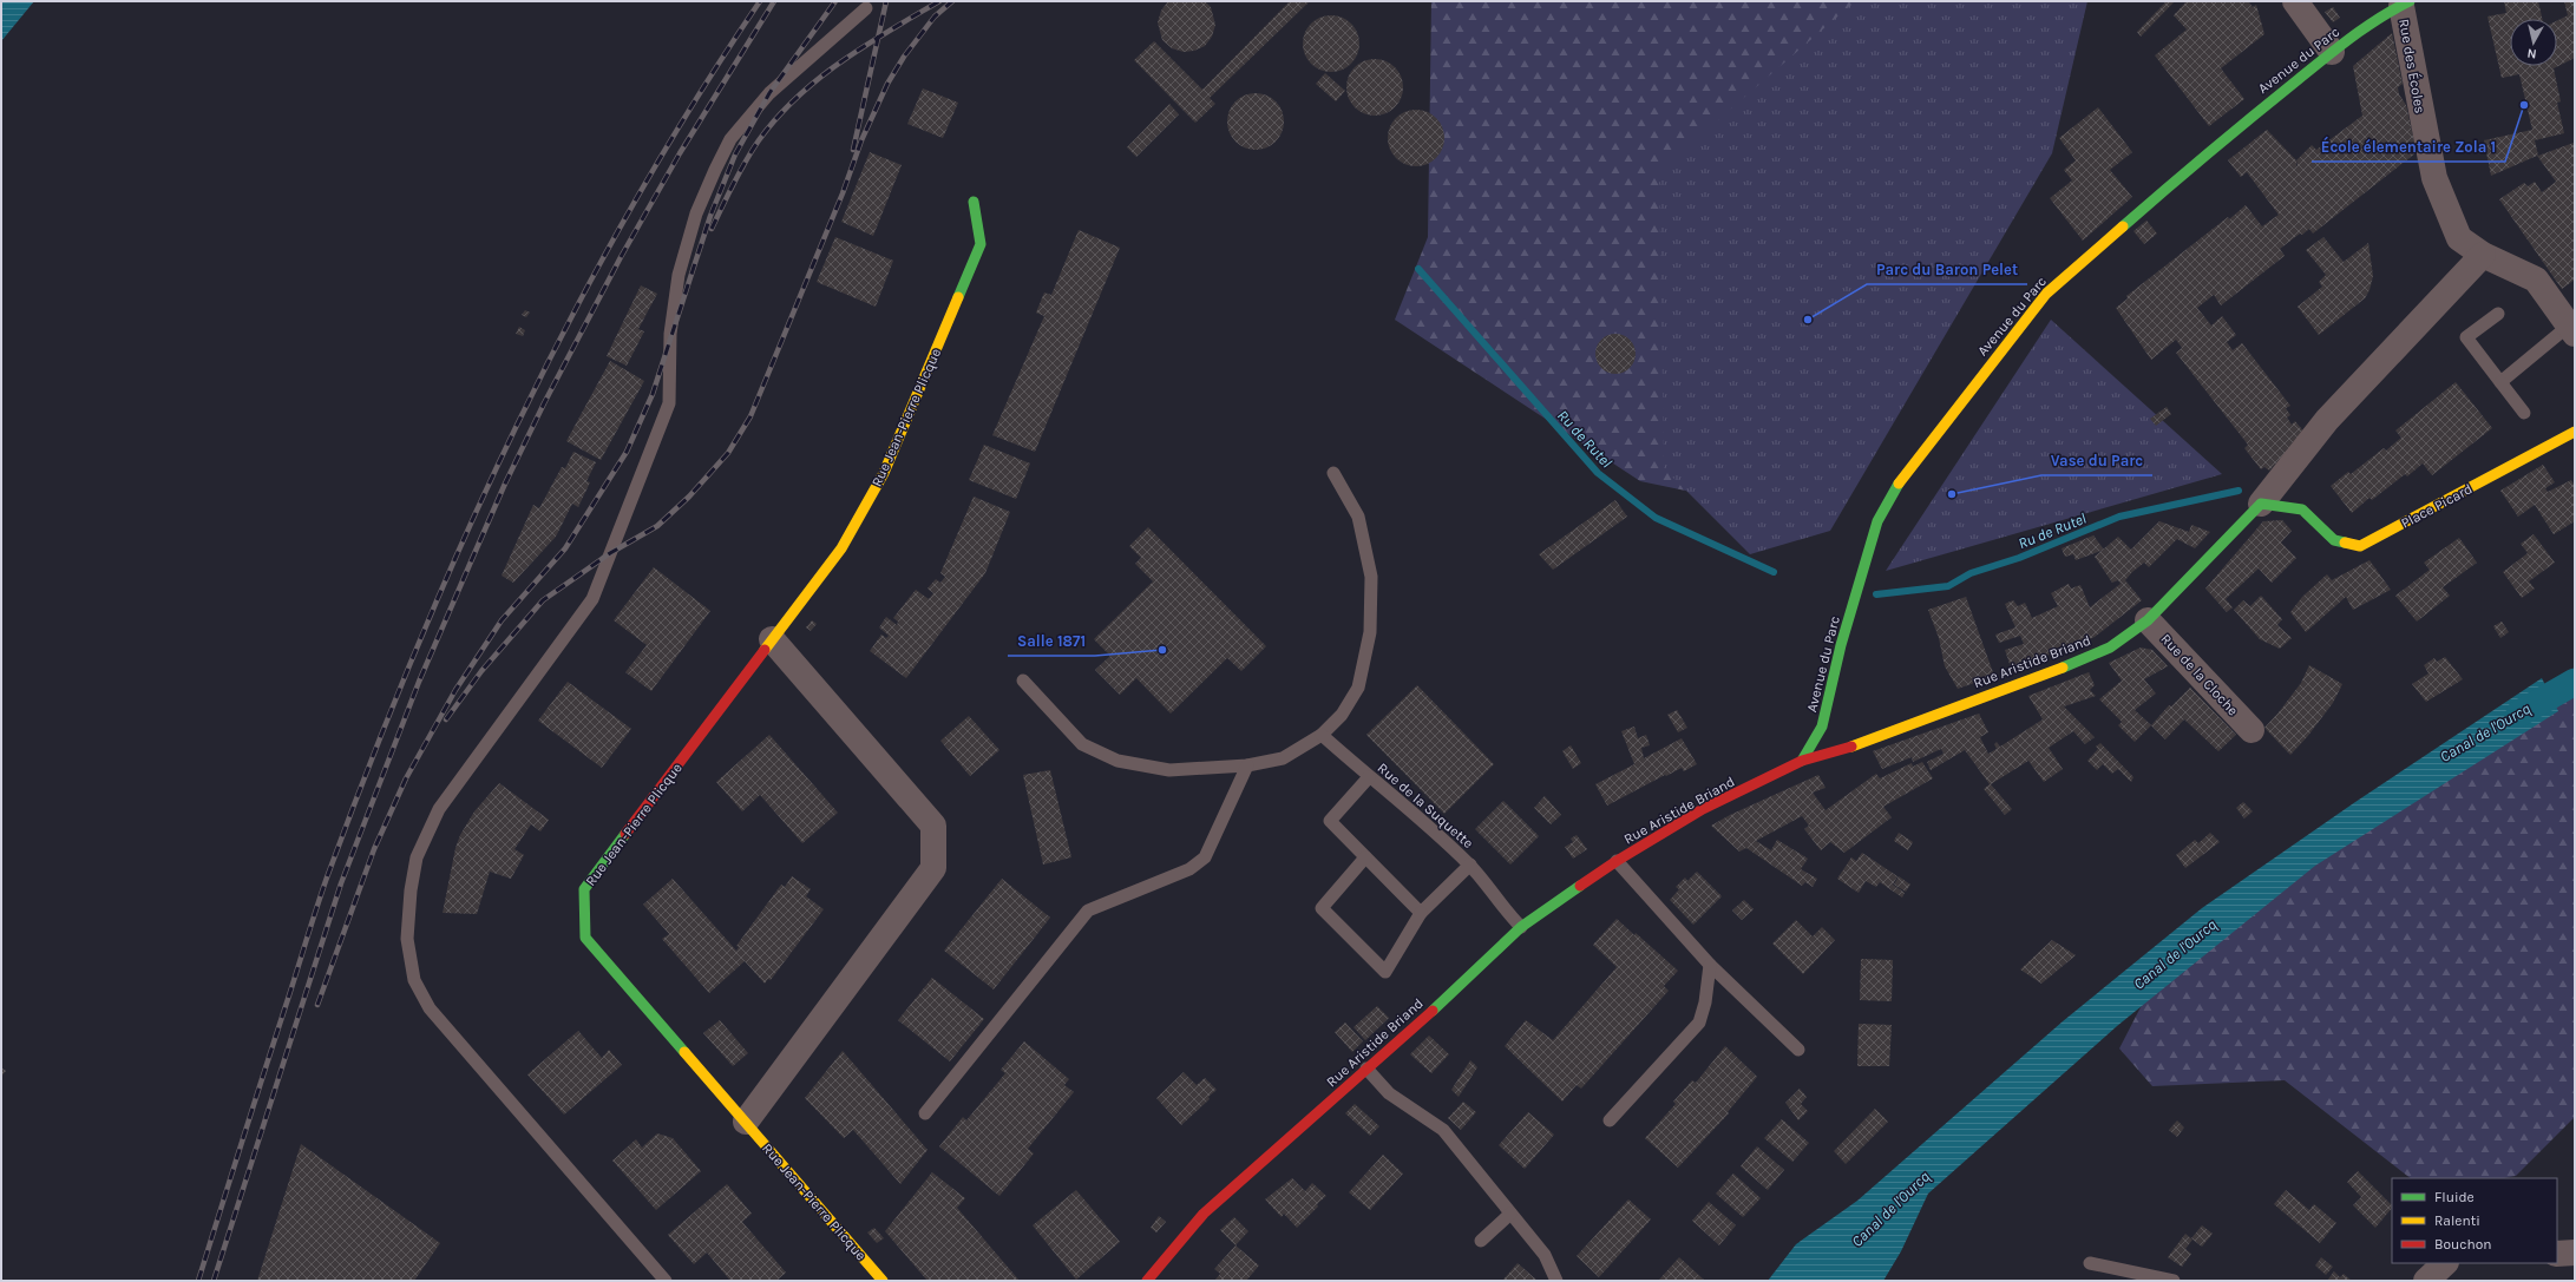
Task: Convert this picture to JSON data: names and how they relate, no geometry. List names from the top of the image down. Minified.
{"streets":{"street":["Avenue du Parc","Rue des Écoles","Rue Jean-Pierre Plicque","Place Picard","Rue Aristide Briand","Rue de la Cloche"],"lane":["Rue de la Suquette"]},"crossings":[["Avenue du Parc","Rue des Écoles"],["Avenue du Parc","Rue Aristide Briand"],["Place Picard","Rue Aristide Briand"],["Rue Aristide Briand","Rue de la Cloche"],["Rue Aristide Briand","Rue de la Suquette"]],"water":["Ru de Rutel","Canal de l'Ourcq"],"places":["École élementaire Zola 1","Parc du Baron Pelet","Vase du Parc","Salle 1871"],"legend":["Fluide","Ralenti","Bouchon"],"north":"bottom"}
